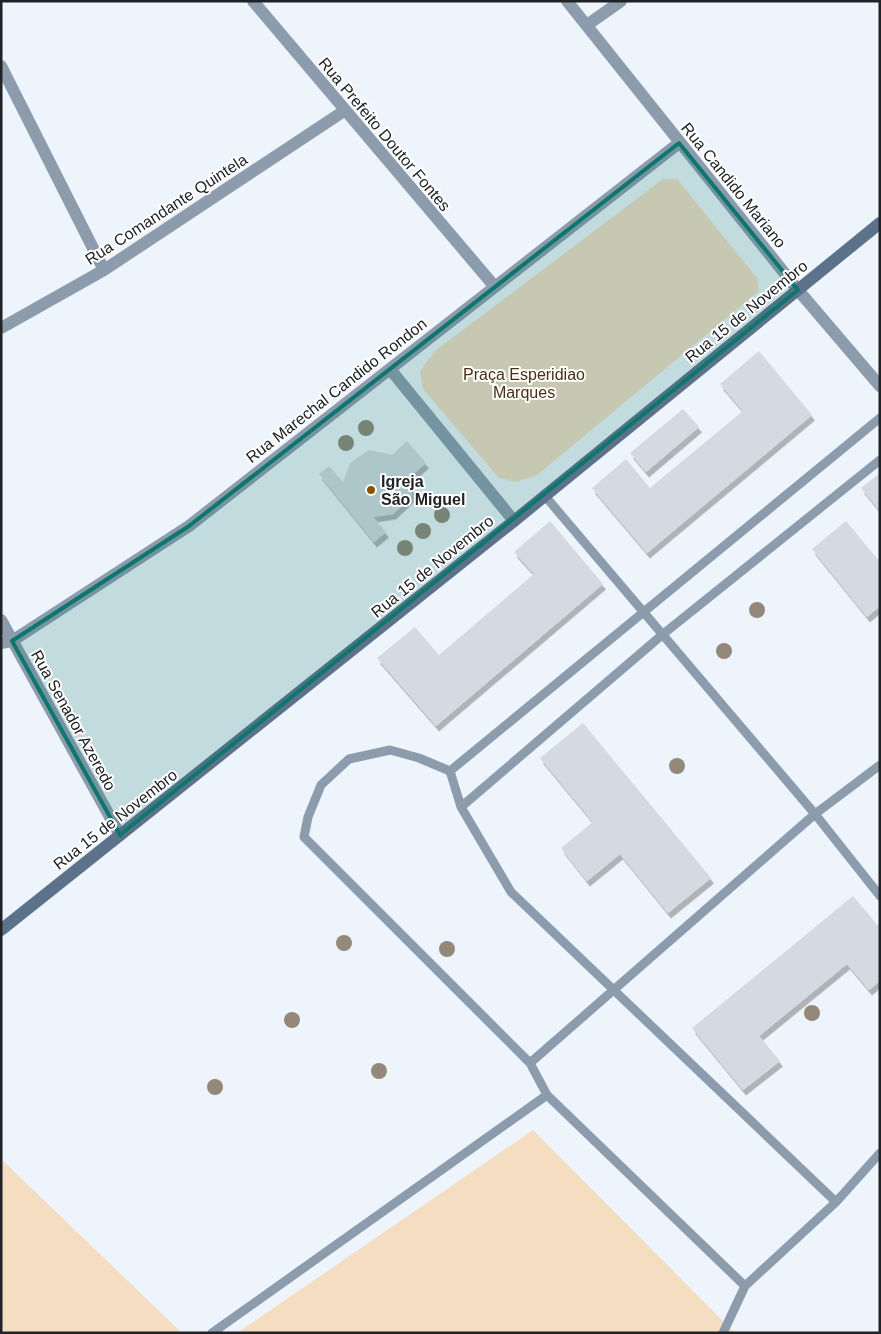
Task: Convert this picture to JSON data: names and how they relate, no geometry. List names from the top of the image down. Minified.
{"streets":{"street":["Rua Prefeito Doutor Fontes","Rua Candido Mariano","Rua Comandante Quintela","Rua 15 de Novembro","Rua Marechal Candido Rondon","Rua Senador Azeredo"]},"crossings":[["Rua Prefeito Doutor Fontes","Rua Comandante Quintela"],["Rua Prefeito Doutor Fontes","Rua Marechal Candido Rondon"],["Rua Candido Mariano","Rua 15 de Novembro"],["Rua Candido Mariano","Rua Marechal Candido Rondon"],["Rua 15 de Novembro","Rua Senador Azeredo"],["Rua Marechal Candido Rondon","Rua Senador Azeredo"]],"parks":["Praça Esperidiao Marques"],"places":["Igreja São Miguel"]}
